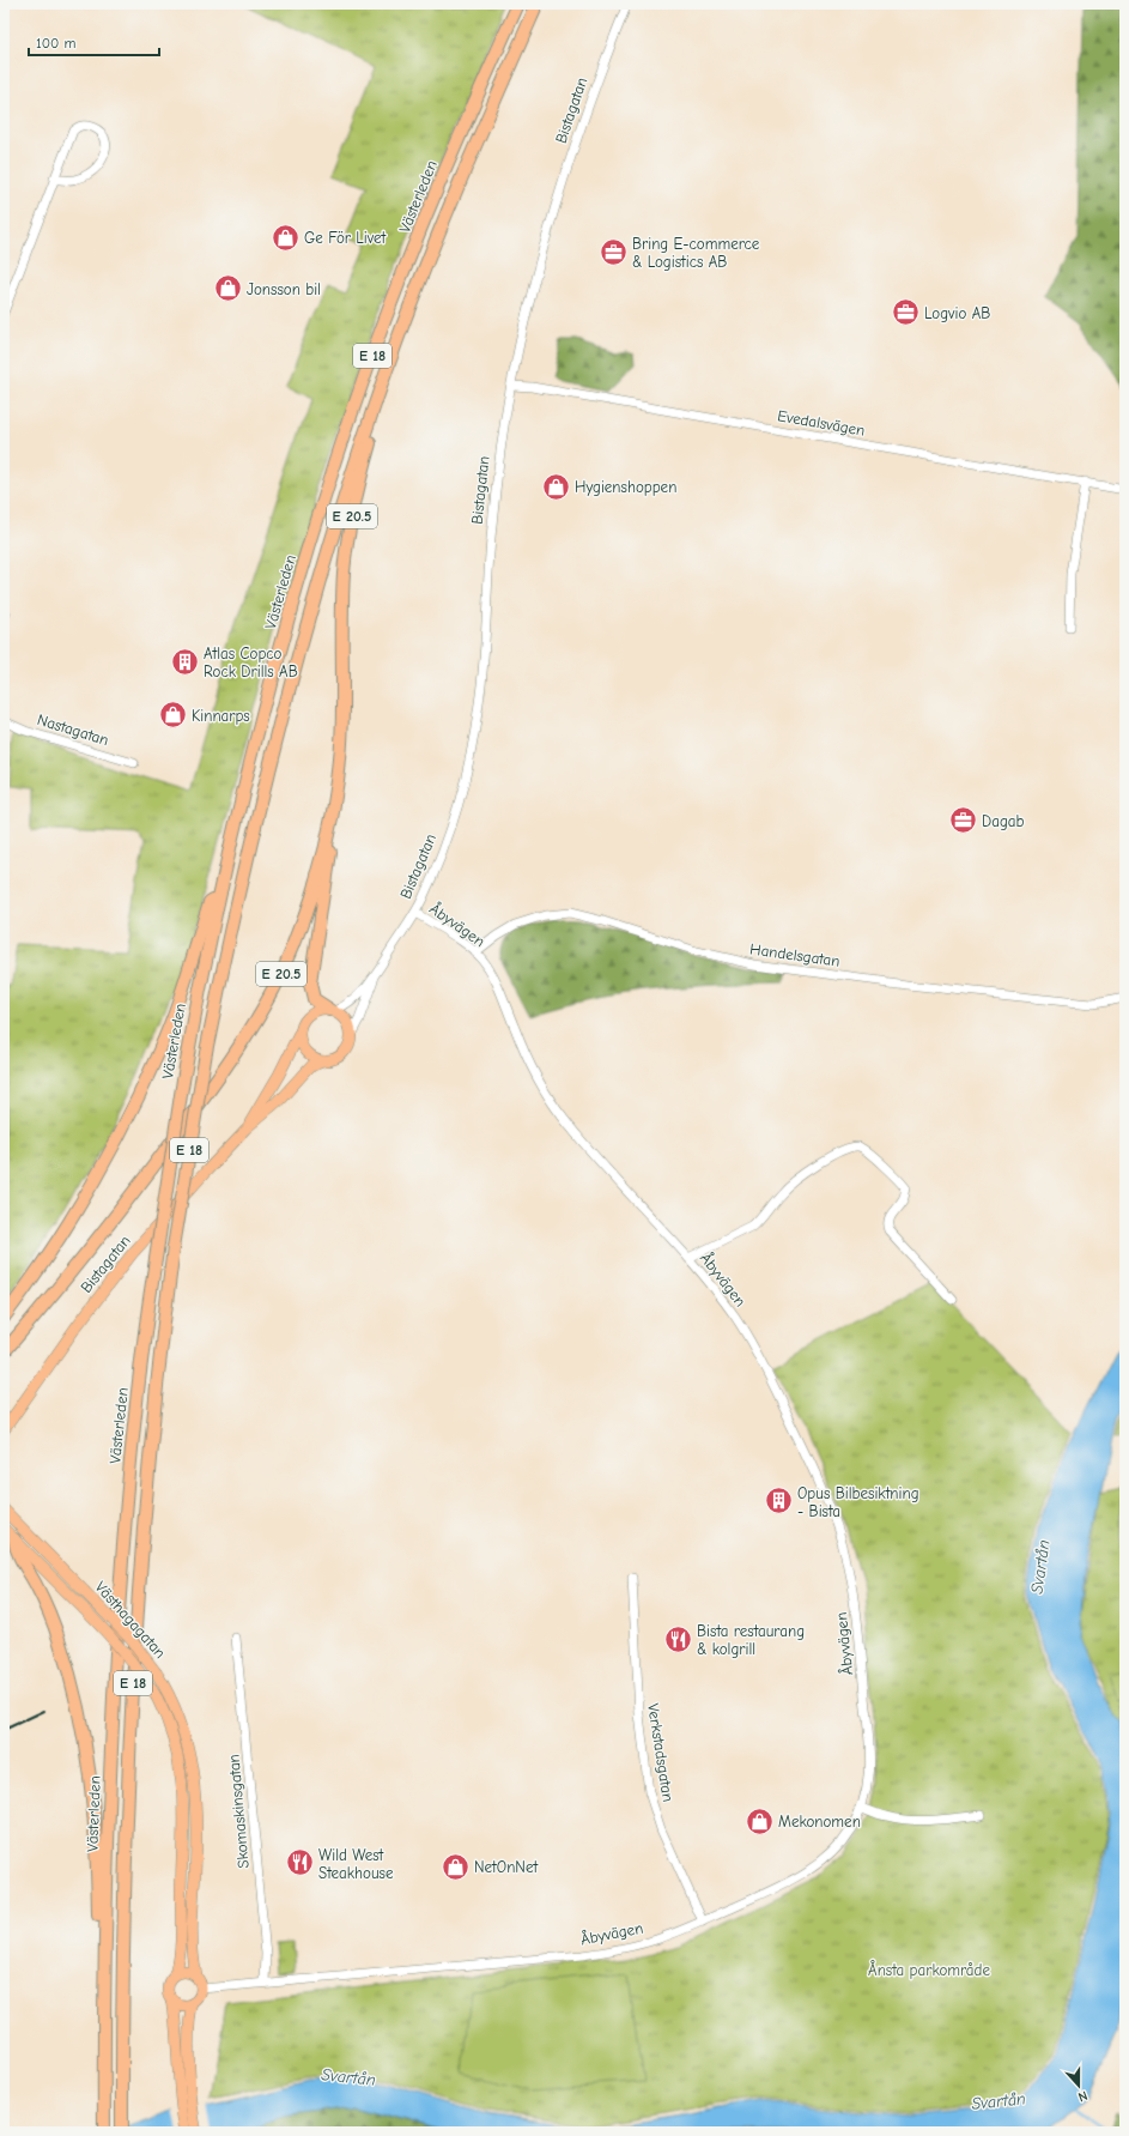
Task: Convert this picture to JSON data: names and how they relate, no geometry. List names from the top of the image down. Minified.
{"streets":{"highway":["Västerleden","E 18","E 20.5"],"main road":["Bistagatan","Västhagagatan"],"street":["Evedalsvägen","Nastagatan","Åbyvägen","Handelsgatan","Verkstadsgatan","Skomaskinsgatan"]},"crossings":[["Bistagatan","Evedalsvägen"],["Bistagatan","E 20.5"],["Bistagatan","Åbyvägen"],["Västerleden","E 18"],["E 18","E 20.5"],["E 18","Västhagagatan"],["Åbyvägen","Handelsgatan"],["Åbyvägen","Västhagagatan"],["Åbyvägen","Verkstadsgatan"],["Åbyvägen","Skomaskinsgatan"]],"water":["Svartån"],"parks":["Ånsta parkområde"],"places":{"shop":["Ge För Livet","Jonsson bil","Hygienshoppen","Kinnarps","Mekonomen","NetOnNet"],"office":["Bring E-commerce & Logistics AB","Logvio AB","Dagab"],"building":["Atlas Copco Rock Drills AB","Opus Bilbesiktning - Bista"],"restaurant":["Bista restaurang & kolgrill","Wild West Steakhouse"]},"scale_bar":"100 m","north":"bottom"}
